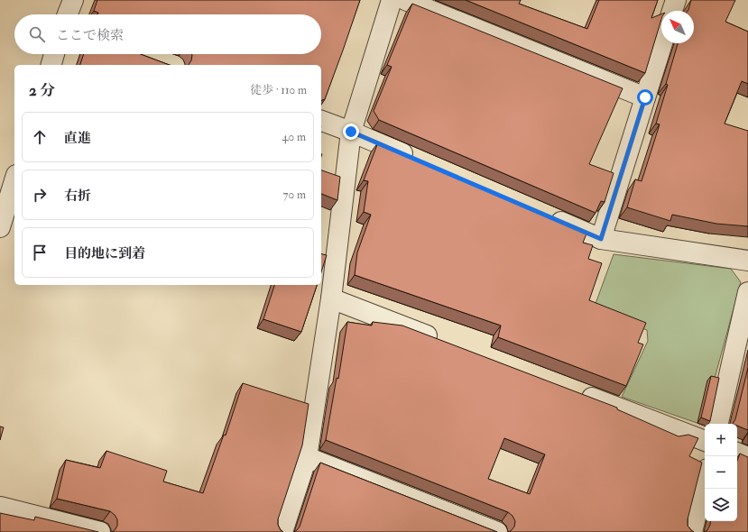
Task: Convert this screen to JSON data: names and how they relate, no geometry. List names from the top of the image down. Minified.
{"north":"top left","page":{"search":"ここで検索","heading":["2 分","徒歩 · 110 m"],"list":[["直進","40 m"],["右折","70 m"],"目的地に到着"],"map_buttons":["+","−"]}}
